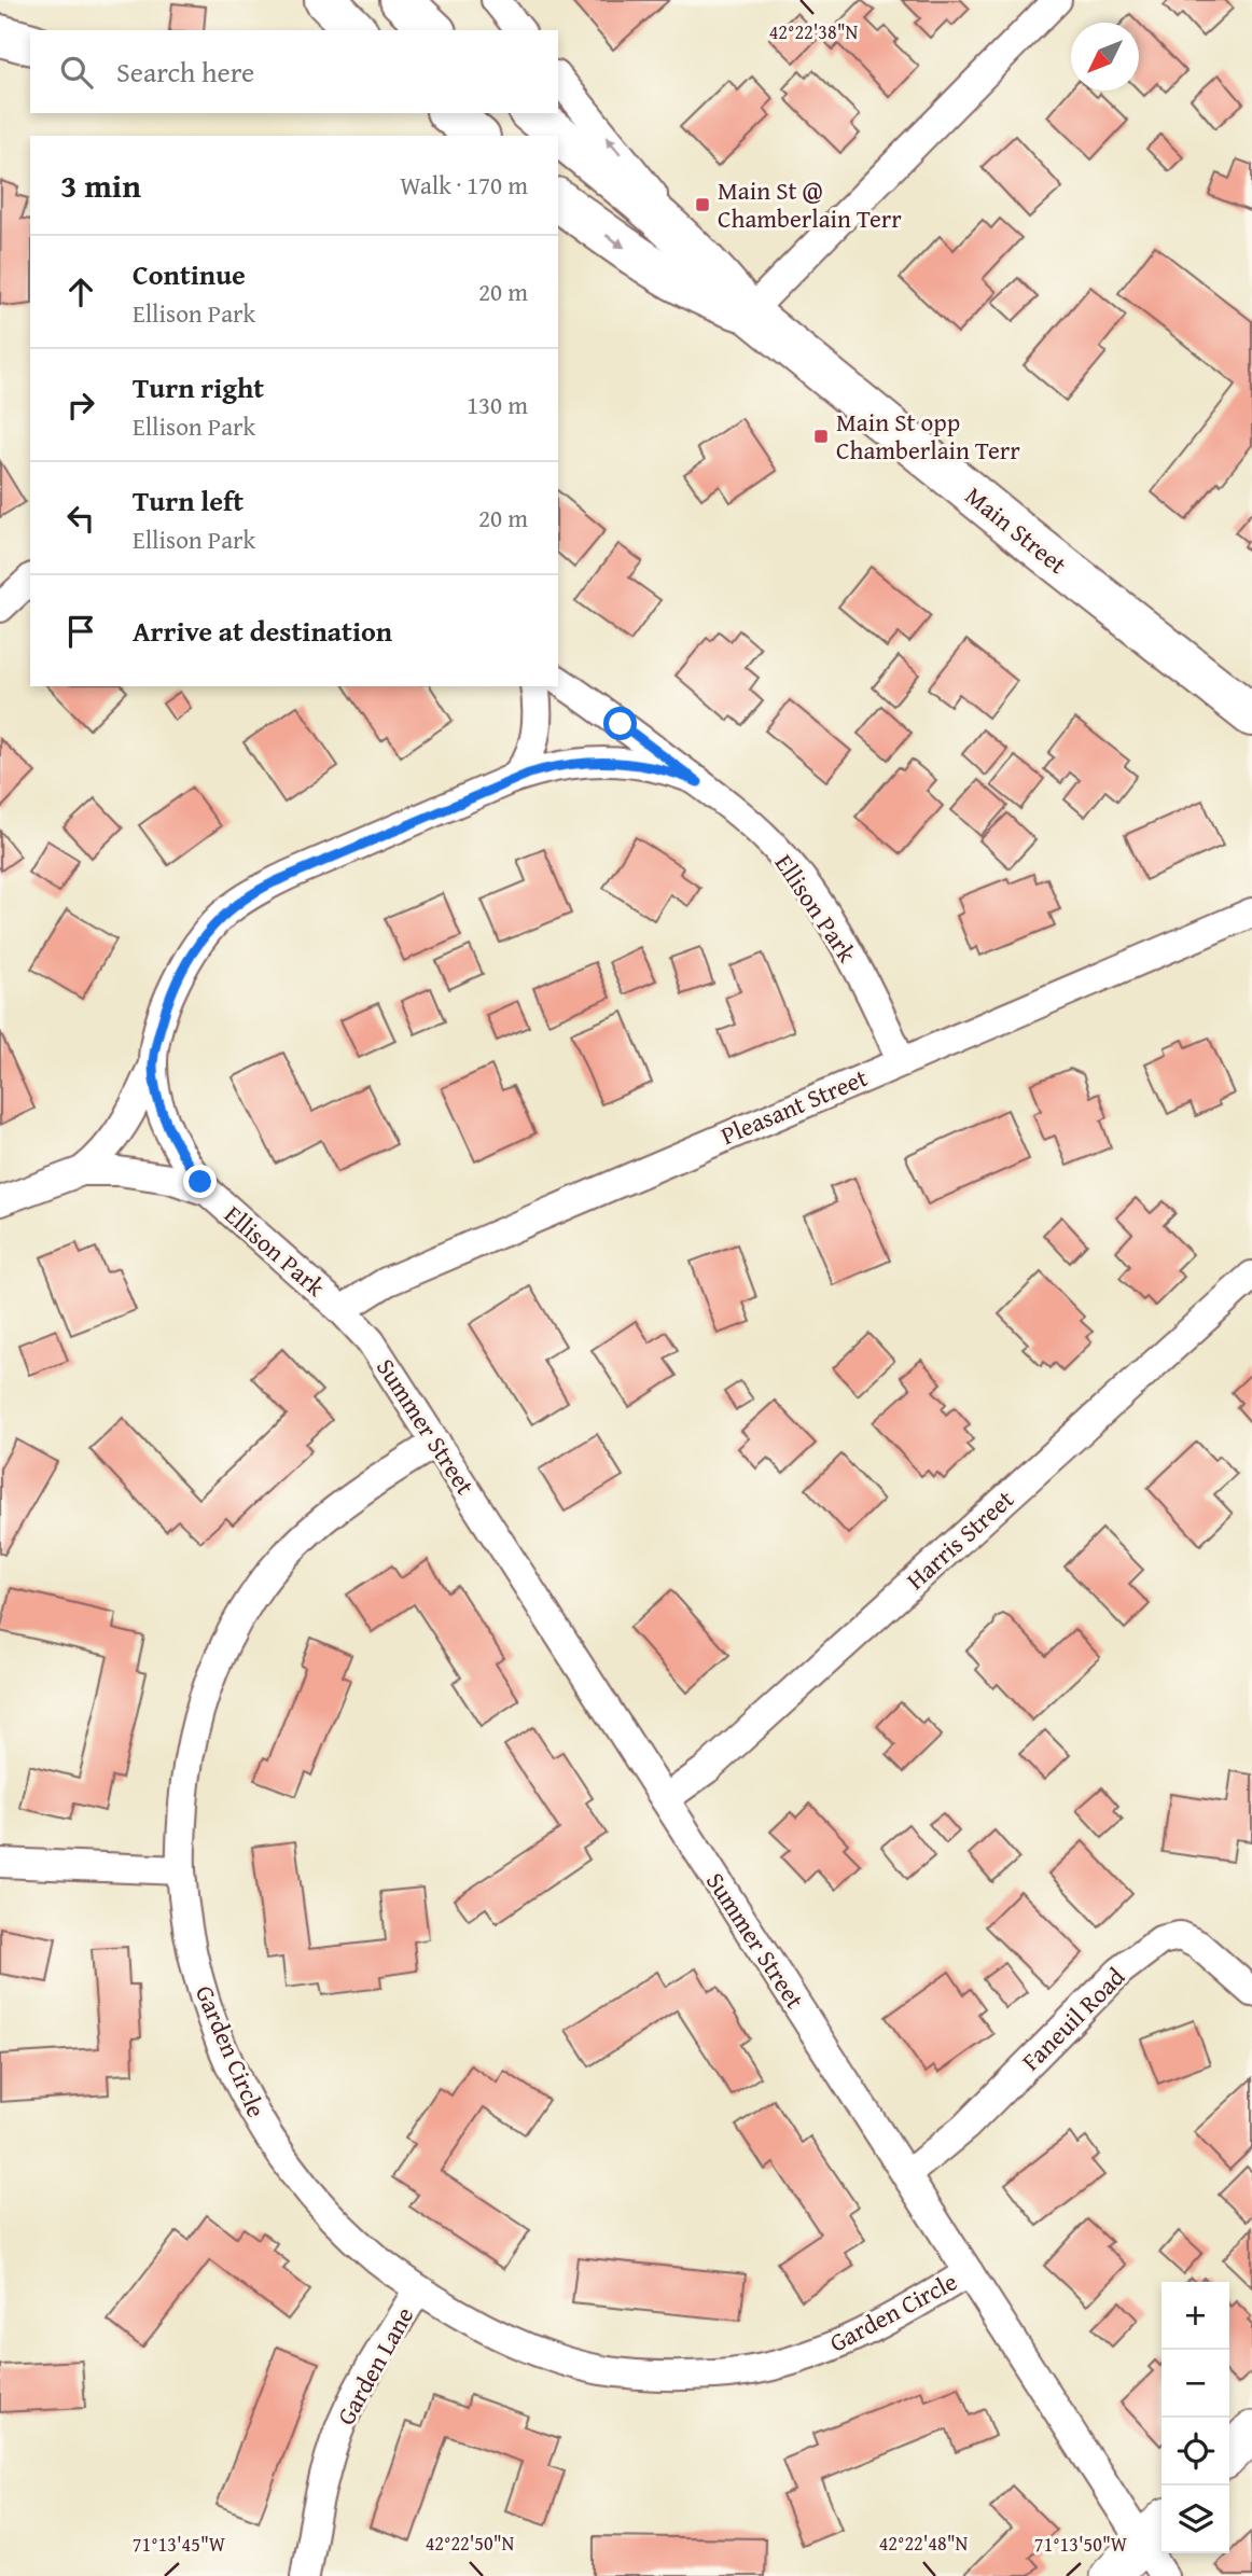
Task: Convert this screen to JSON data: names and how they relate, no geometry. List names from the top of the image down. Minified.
{"streets":{"main road":["Main Street"],"street":["Ellison Park","Pleasant Street","Summer Street","Harris Street","Faneuil Road","Garden Circle","Garden Lane"]},"crossings":[["Ellison Park","Pleasant Street"],["Ellison Park","Summer Street"],["Pleasant Street","Summer Street"],["Summer Street","Harris Street"],["Summer Street","Faneuil Road"],["Summer Street","Garden Circle"],["Garden Circle","Garden Lane"]],"places":{"transit":["Main St @ Chamberlain Terr","Main St opp Chamberlain Terr"]},"north":"bottom left","page":{"search":"Search here","heading":["3 min","Walk · 170 m"],"list":[["Continue","Ellison Park","20 m"],["Turn right","Ellison Park","130 m"],["Turn left","Ellison Park","20 m"],"Arrive at destination"],"map_buttons":["+","−"]},"coordinates":["42°22'38\"N","42°22'50\"N","42°22'48\"N","71°13'45\"W","71°13'50\"W"]}
